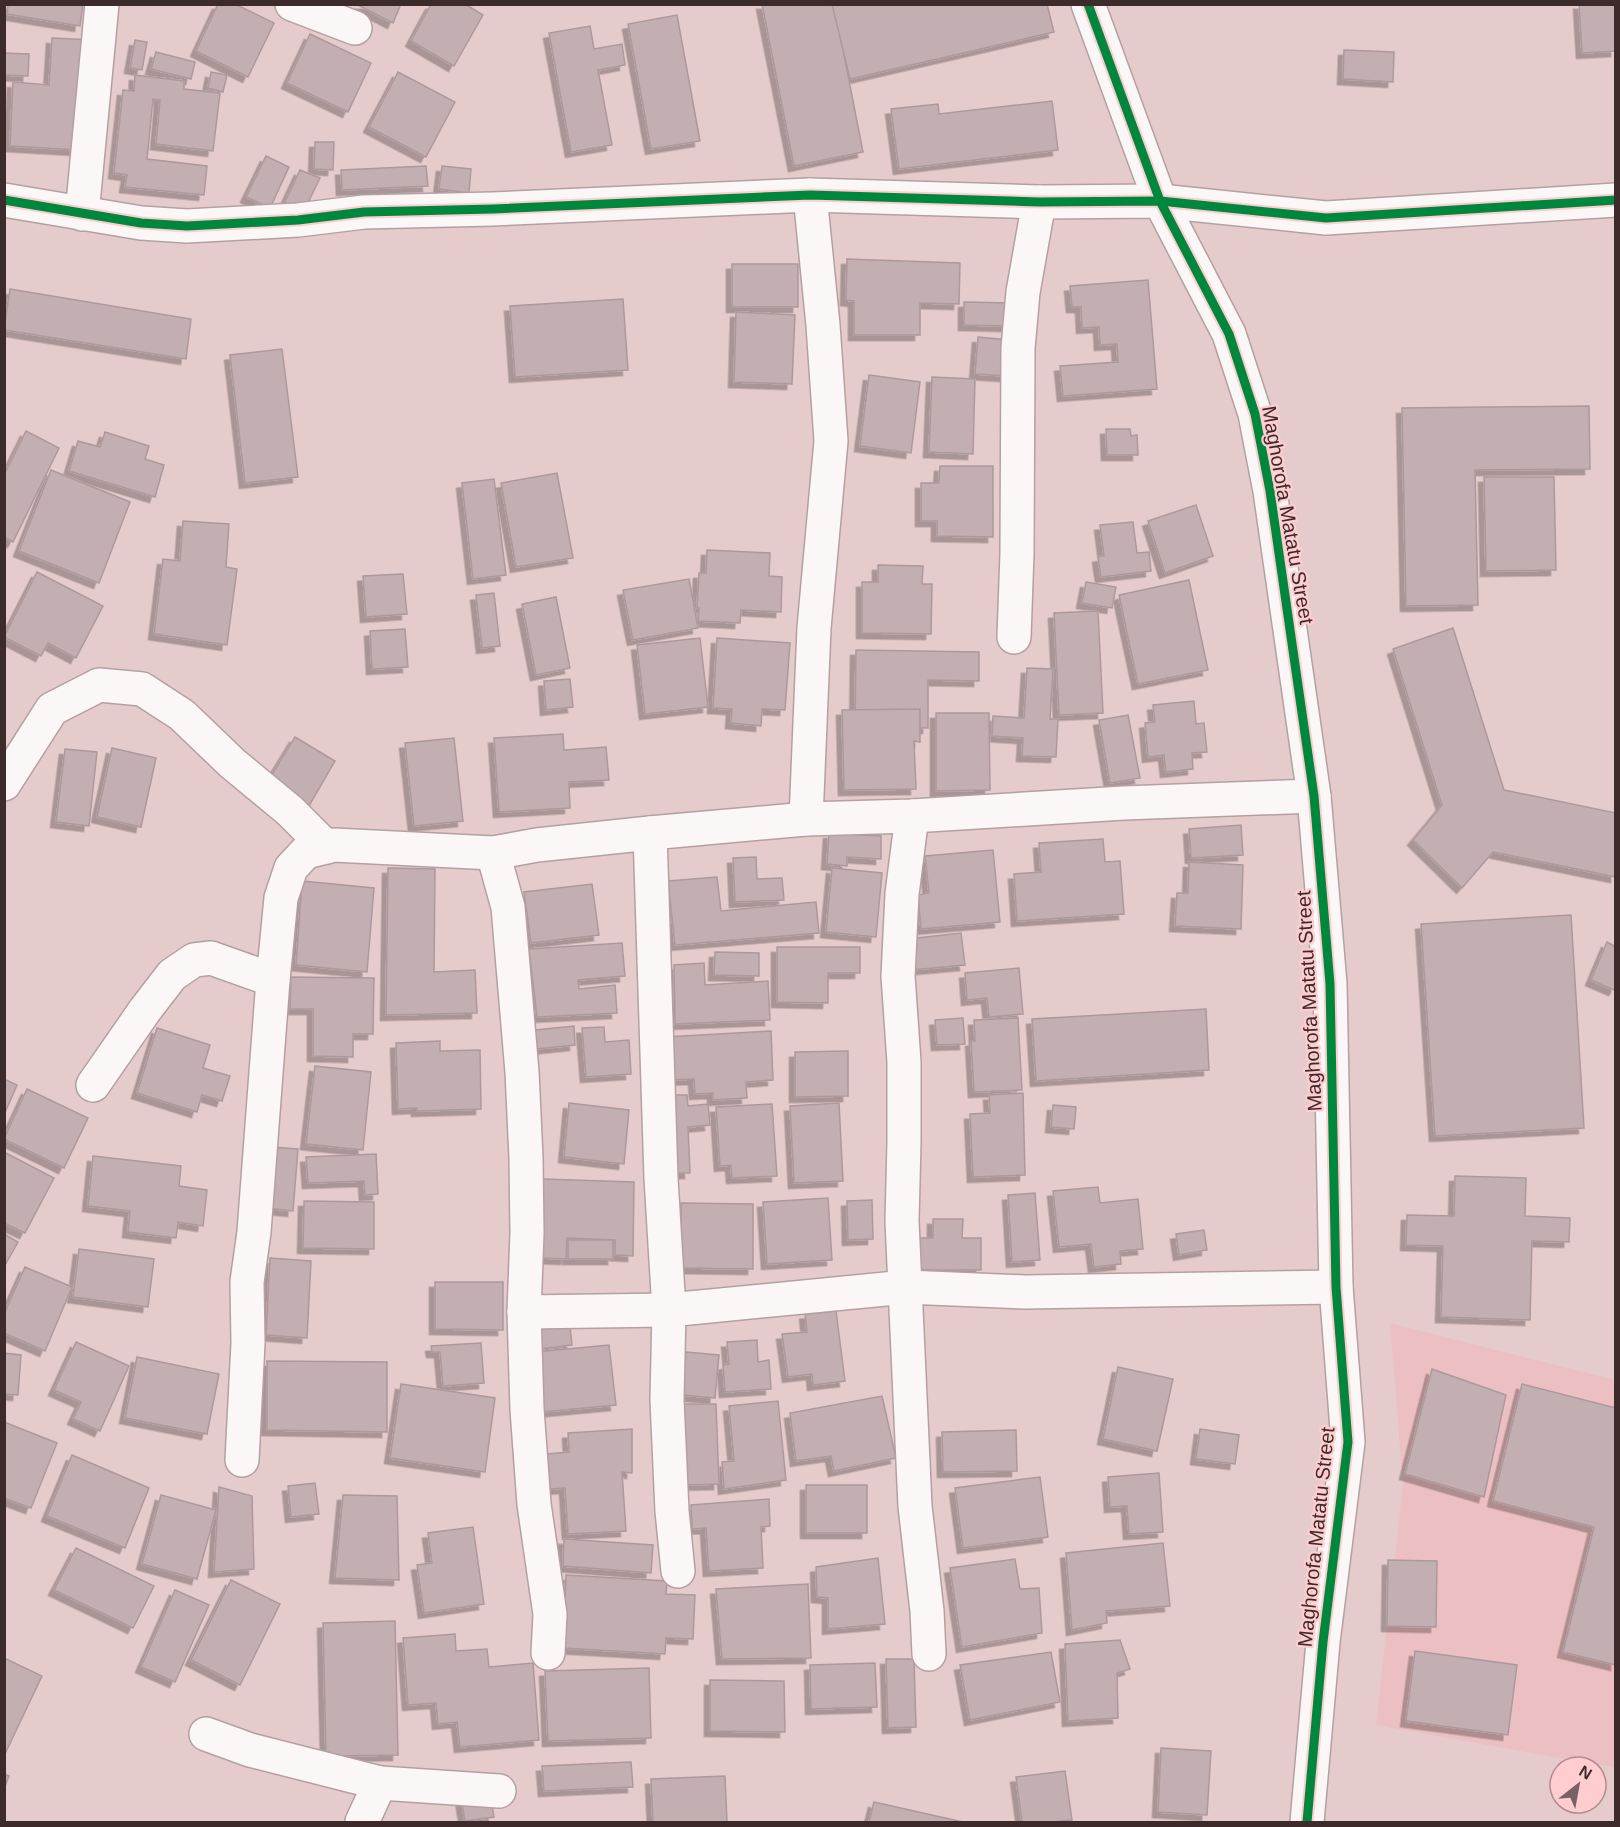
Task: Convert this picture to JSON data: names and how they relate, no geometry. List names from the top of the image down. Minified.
{"streets":{"street":["Maghorofa Matatu Street"]},"north":"top right"}
